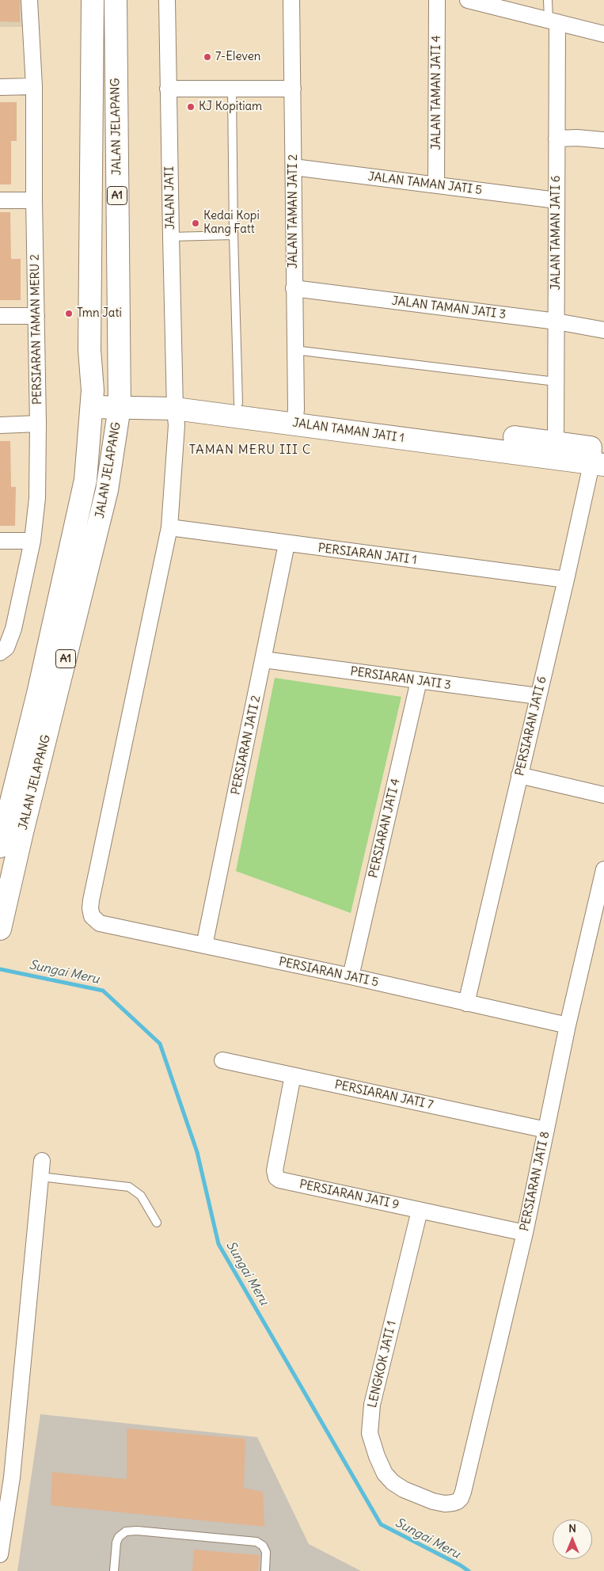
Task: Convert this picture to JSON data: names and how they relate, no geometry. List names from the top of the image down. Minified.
{"streets":{"main road":["JALAN JELAPANG","A1","JALAN TAMAN JATI 1"],"street":["JALAN TAMAN JATI 4","JALAN TAMAN JATI 5","JALAN JATI","JALAN TAMAN JATI 2","JALAN TAMAN JATI 6","JALAN TAMAN JATI 3","PERSIARAN TAMAN MERU 2","PERSIARAN JATI 1","PERSIARAN JATI 3","PERSIARAN JATI 6","PERSIARAN JATI 2","PERSIARAN JATI 4","PERSIARAN JATI 5","PERSIARAN JATI 7","PERSIARAN JATI 8","PERSIARAN JATI 9","LENGKOK JATI 1"]},"crossings":[["JALAN TAMAN JATI 4","JALAN TAMAN JATI 5"],["JALAN JELAPANG","JALAN TAMAN JATI 1"],["JALAN TAMAN JATI 5","JALAN TAMAN JATI 2"],["JALAN TAMAN JATI 5","JALAN TAMAN JATI 6"],["JALAN JATI","JALAN TAMAN JATI 1"],["JALAN JATI","PERSIARAN JATI 1"],["JALAN JATI","PERSIARAN JATI 5"],["JALAN TAMAN JATI 2","JALAN TAMAN JATI 3"],["JALAN TAMAN JATI 2","JALAN TAMAN JATI 1"],["JALAN TAMAN JATI 6","JALAN TAMAN JATI 3"],["JALAN TAMAN JATI 6","JALAN TAMAN JATI 1"],["JALAN TAMAN JATI 1","PERSIARAN JATI 6"],["PERSIARAN JATI 1","PERSIARAN JATI 6"],["PERSIARAN JATI 1","PERSIARAN JATI 2"],["PERSIARAN JATI 3","PERSIARAN JATI 6"],["PERSIARAN JATI 3","PERSIARAN JATI 2"],["PERSIARAN JATI 3","PERSIARAN JATI 4"],["PERSIARAN JATI 6","PERSIARAN JATI 5"],["PERSIARAN JATI 2","PERSIARAN JATI 5"],["PERSIARAN JATI 4","PERSIARAN JATI 5"],["PERSIARAN JATI 5","PERSIARAN JATI 8"],["PERSIARAN JATI 7","PERSIARAN JATI 8"],["PERSIARAN JATI 7","PERSIARAN JATI 9"],["PERSIARAN JATI 8","PERSIARAN JATI 9"],["PERSIARAN JATI 8","LENGKOK JATI 1"],["PERSIARAN JATI 9","LENGKOK JATI 1"]],"districts":["TAMAN MERU III C"],"water":["Sungai Meru"],"places":["7-Eleven","KJ Kopitiam","Kedai Kopi Kang Fatt","Tmn Jati"],"north":"top"}
